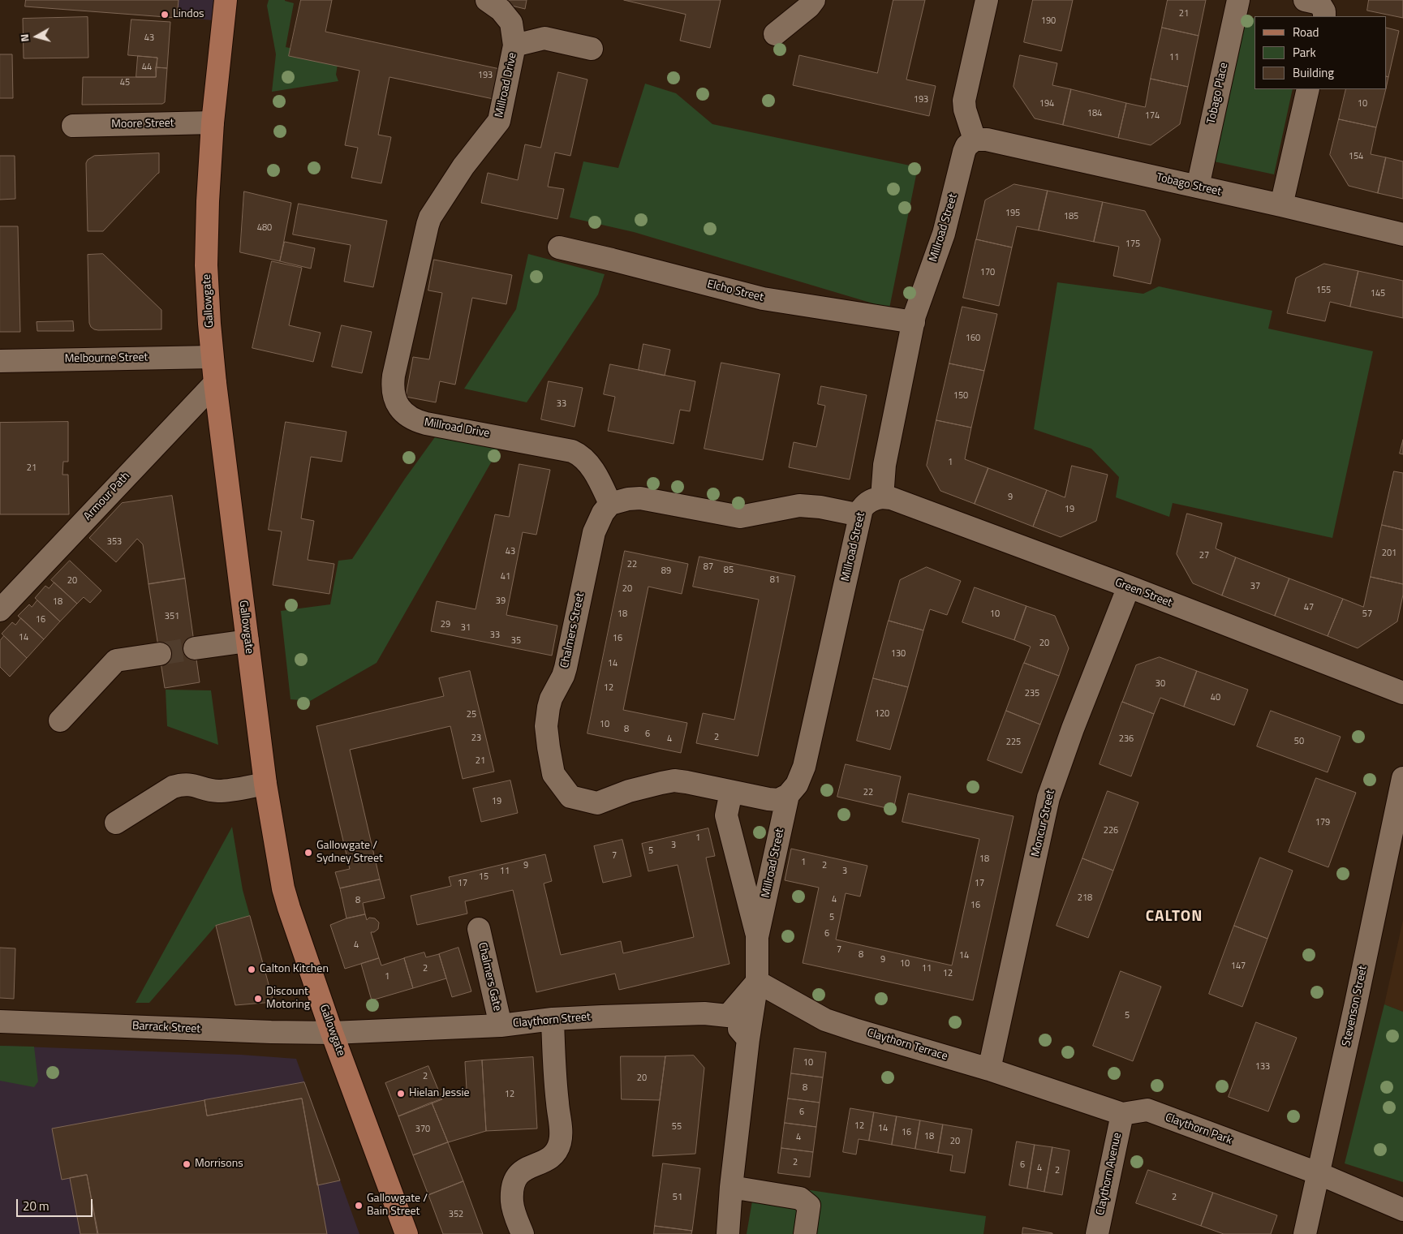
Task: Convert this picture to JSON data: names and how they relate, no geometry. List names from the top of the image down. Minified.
{"streets":{"main road":["Gallowgate"],"street":["Millroad Drive","Tobago Place","Moore Street","Tobago Street","Millroad Street","Elcho Street","Melbourne Street","Armour Path","Green Street","Chalmers Street","Moncur Street","Chalmers Gate","Stevenson Street","Claythorn Street","Barrack Street","Claythorn Terrace","Claythorn Park","Claythorn Avenue"]},"crossings":[["Millroad Drive","Chalmers Street"],["Tobago Place","Tobago Street"],["Moore Street","Gallowgate"],["Tobago Street","Millroad Street"],["Millroad Street","Elcho Street"],["Millroad Street","Green Street"],["Millroad Street","Chalmers Street"],["Millroad Street","Claythorn Terrace"],["Gallowgate","Melbourne Street"],["Gallowgate","Armour Path"],["Gallowgate","Claythorn Street"],["Gallowgate","Barrack Street"],["Green Street","Moncur Street"],["Moncur Street","Claythorn Terrace"],["Moncur Street","Claythorn Park"],["Chalmers Gate","Claythorn Street"],["Stevenson Street","Claythorn Park"],["Claythorn Street","Barrack Street"],["Claythorn Terrace","Claythorn Park"],["Claythorn Park","Claythorn Avenue"]],"districts":["CALTON"],"places":["Lindos","Gallowgate / Sydney Street","Calton Kitchen","Discount Motoring","Hielan Jessie","Morrisons","Gallowgate / Bain Street"],"house_numbers":["21","190","43","11","44","193","45","193","194","10","184","174","154","195","185","480","175","170","155","145","160","150","33","1","21","9","19","353","43","201","27","22","87","85","89","41","81","20","37","20","39","18","47","18","10","57","351","16","29","31","33","14","16","35","20","130","14","30","12","235","40","120","25","10","8","6","2","23","4","236","50","225","21","22","19","179","226","1","3","5","7","18","1","9","2","11","3","15","17","17","218","4","8","16","5","6","4","7","8","14","9","10","147","2","11","12","1","5","10","133","2","20","8","12","6","12","55","14","370","16","18","4","20","2","6","4","2","51","2","352"],"legend":["Road","Park","Building"],"scale_bar":"20 m","north":"left"}
